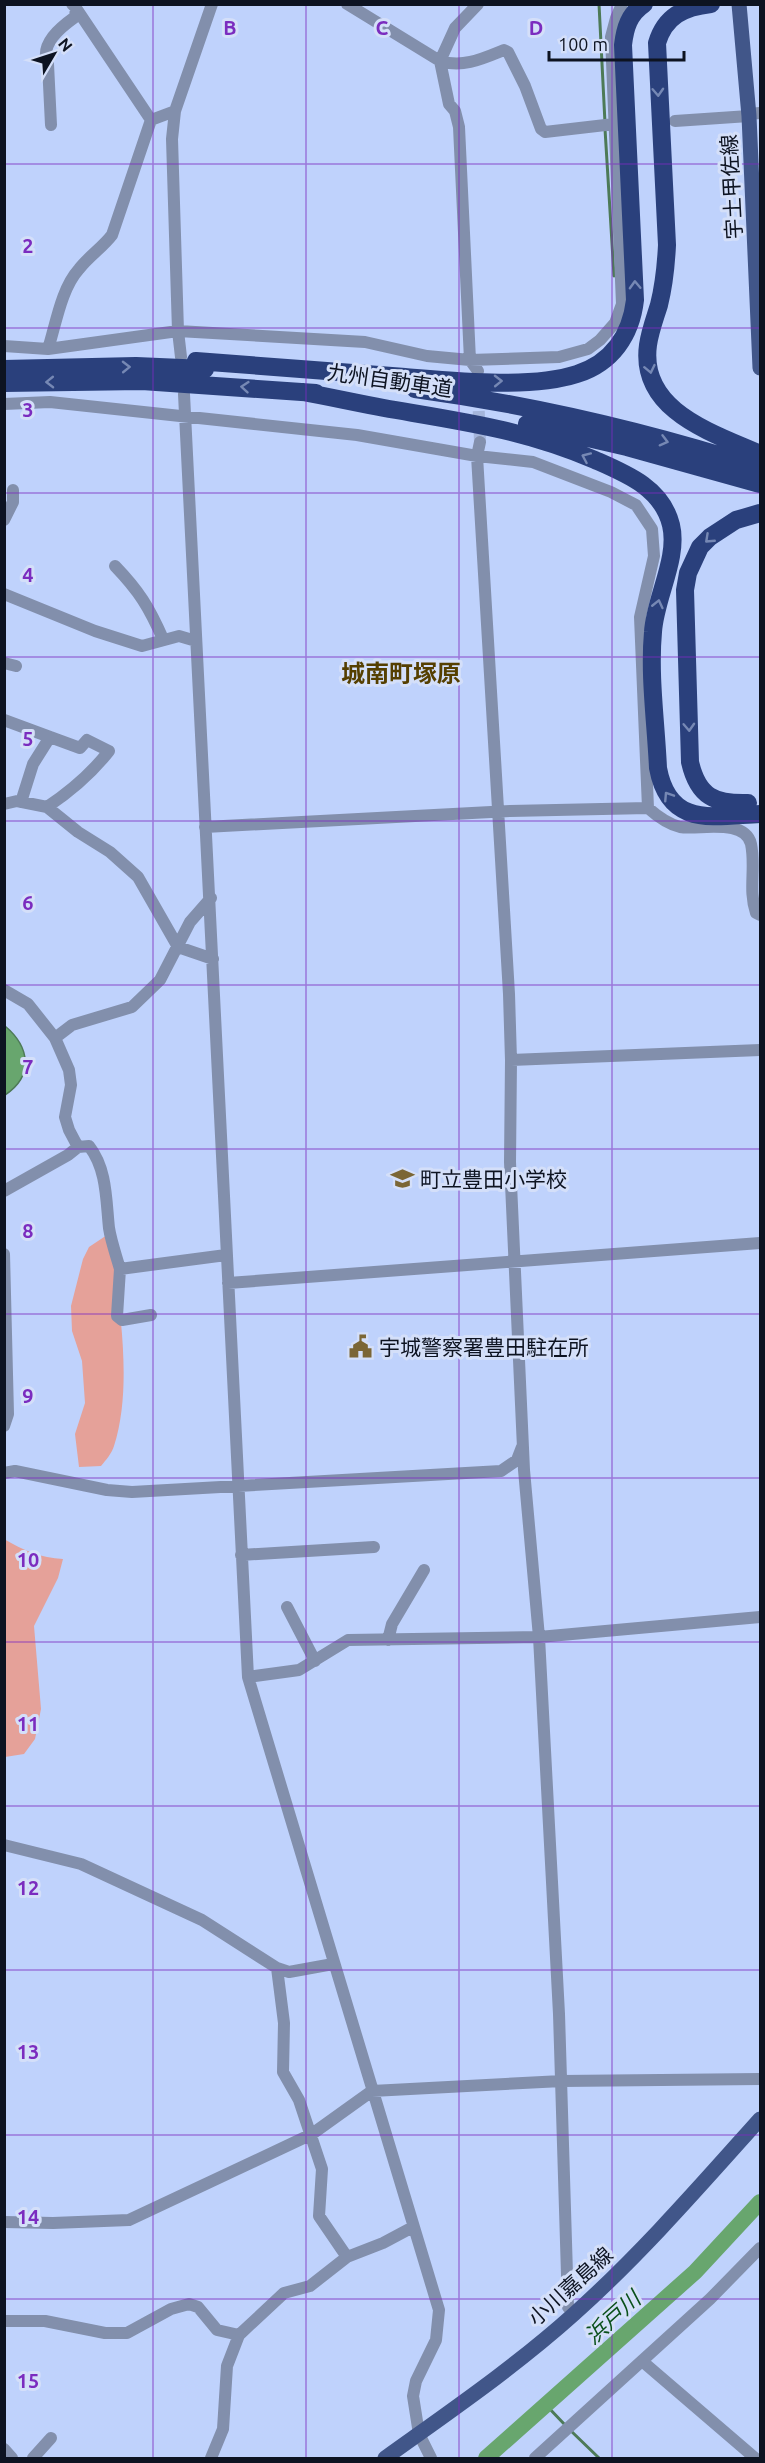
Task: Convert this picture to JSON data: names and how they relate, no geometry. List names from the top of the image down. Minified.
{"streets":{"highway":["九州自動車道"],"main road":["宇土甲佐線","小川嘉島線"]},"districts":["城南町塚原"],"water":["浜戸川"],"places":{"school or university":["町立豊田小学校"],"public building":["宇城警察署豊田駐在所"]},"scale_bar":"100 m","north":"top right","grid":{"columns":["B","C","D"],"rows":["2","3","4","5","6","7","8","9","10","11","12","13","14","15"]}}
